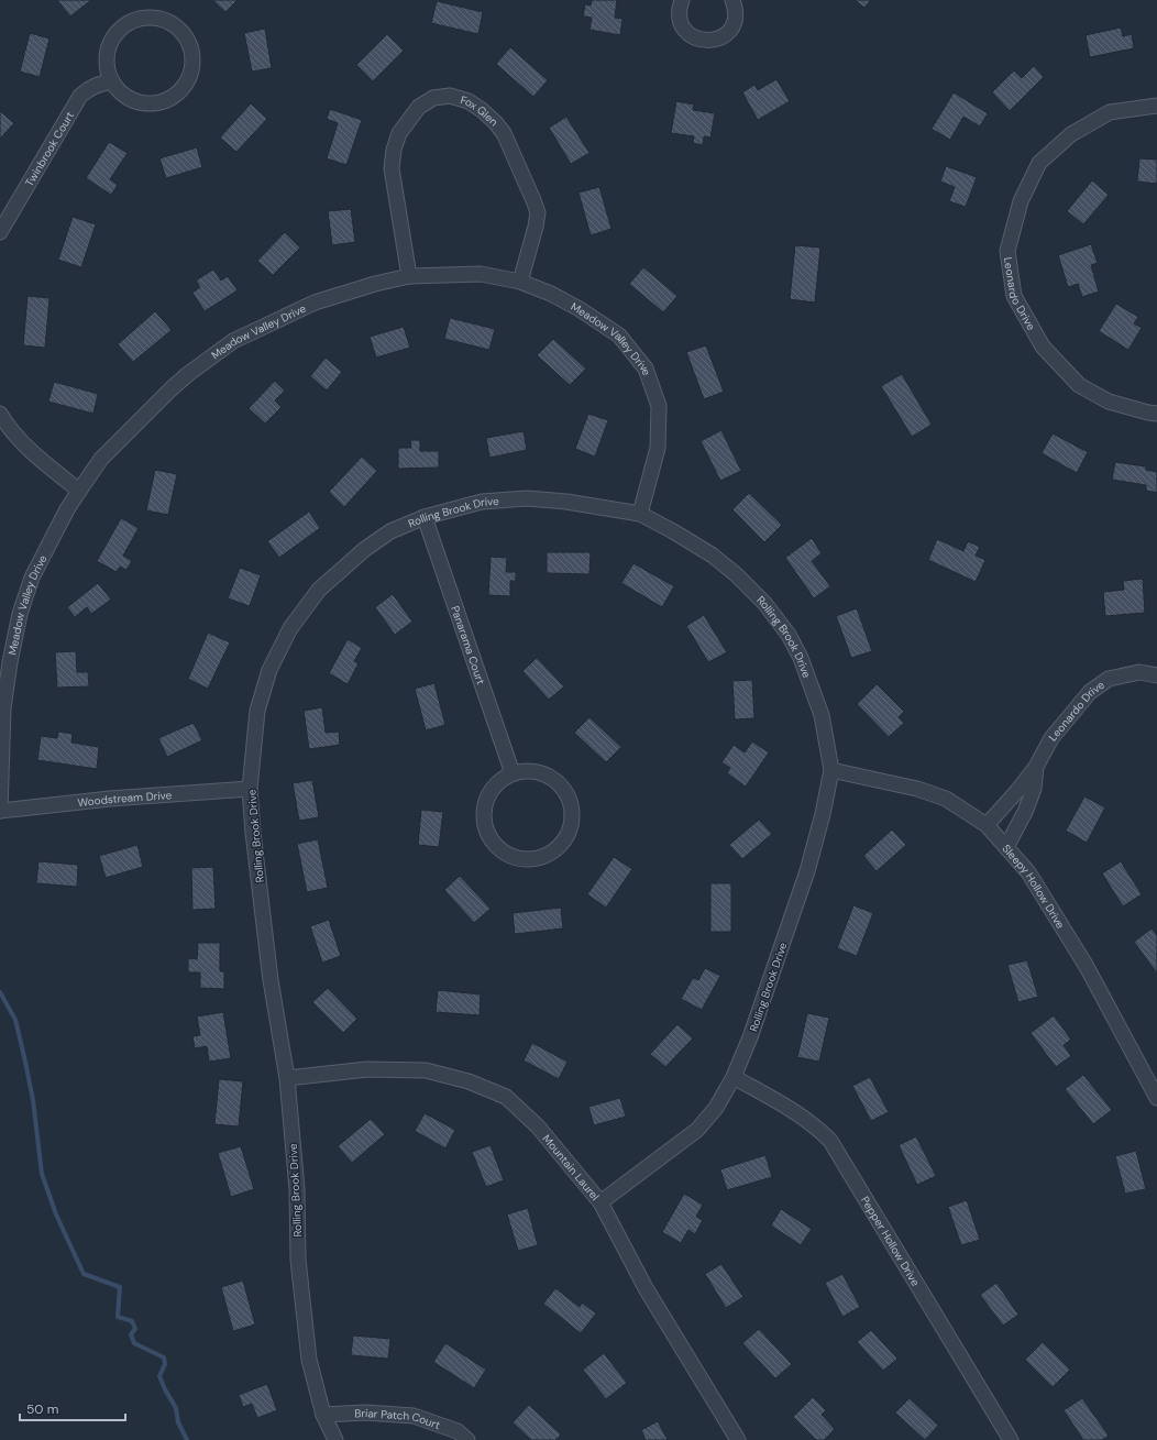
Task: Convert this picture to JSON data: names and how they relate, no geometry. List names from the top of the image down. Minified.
{"streets":{"street":["Fox Glen","Twinbrook Court","Leonardo Drive","Meadow Valley Drive","Rolling Brook Drive","Panarama Court","Woodstream Drive","Sleepy Hollow Drive","Mountain Laurel","Pepper Hollow Drive","Briar Patch Court"]},"crossings":[["Fox Glen","Meadow Valley Drive"],["Leonardo Drive","Sleepy Hollow Drive"],["Meadow Valley Drive","Rolling Brook Drive"],["Meadow Valley Drive","Woodstream Drive"],["Rolling Brook Drive","Panarama Court"],["Rolling Brook Drive","Woodstream Drive"],["Rolling Brook Drive","Sleepy Hollow Drive"],["Rolling Brook Drive","Mountain Laurel"],["Rolling Brook Drive","Pepper Hollow Drive"],["Rolling Brook Drive","Briar Patch Court"]],"scale_bar":"50 m"}
